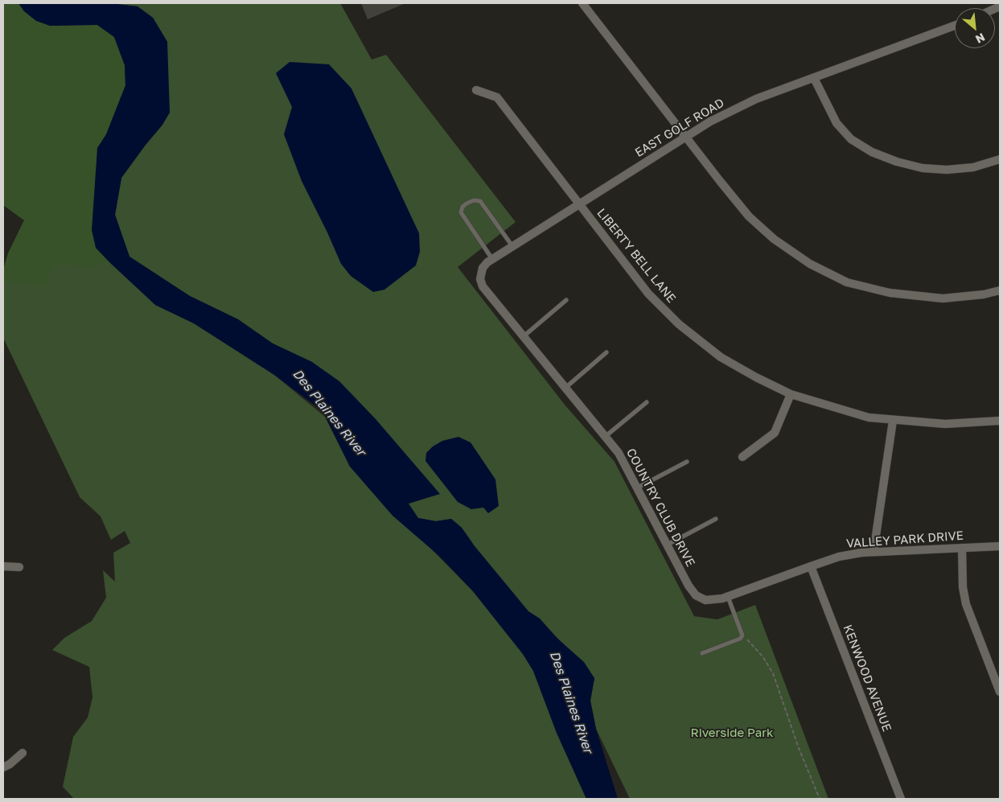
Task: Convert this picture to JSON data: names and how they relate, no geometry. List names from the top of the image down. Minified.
{"streets":{"street":["EAST GOLF ROAD","LIBERTY BELL LANE","COUNTRY CLUB DRIVE","VALLEY PARK DRIVE","KENWOOD AVENUE"]},"crossings":[["EAST GOLF ROAD","LIBERTY BELL LANE"],["EAST GOLF ROAD","COUNTRY CLUB DRIVE"],["COUNTRY CLUB DRIVE","VALLEY PARK DRIVE"],["VALLEY PARK DRIVE","KENWOOD AVENUE"]],"water":["Des Plaines River"],"parks":["Riverside Park"],"north":"bottom right"}
